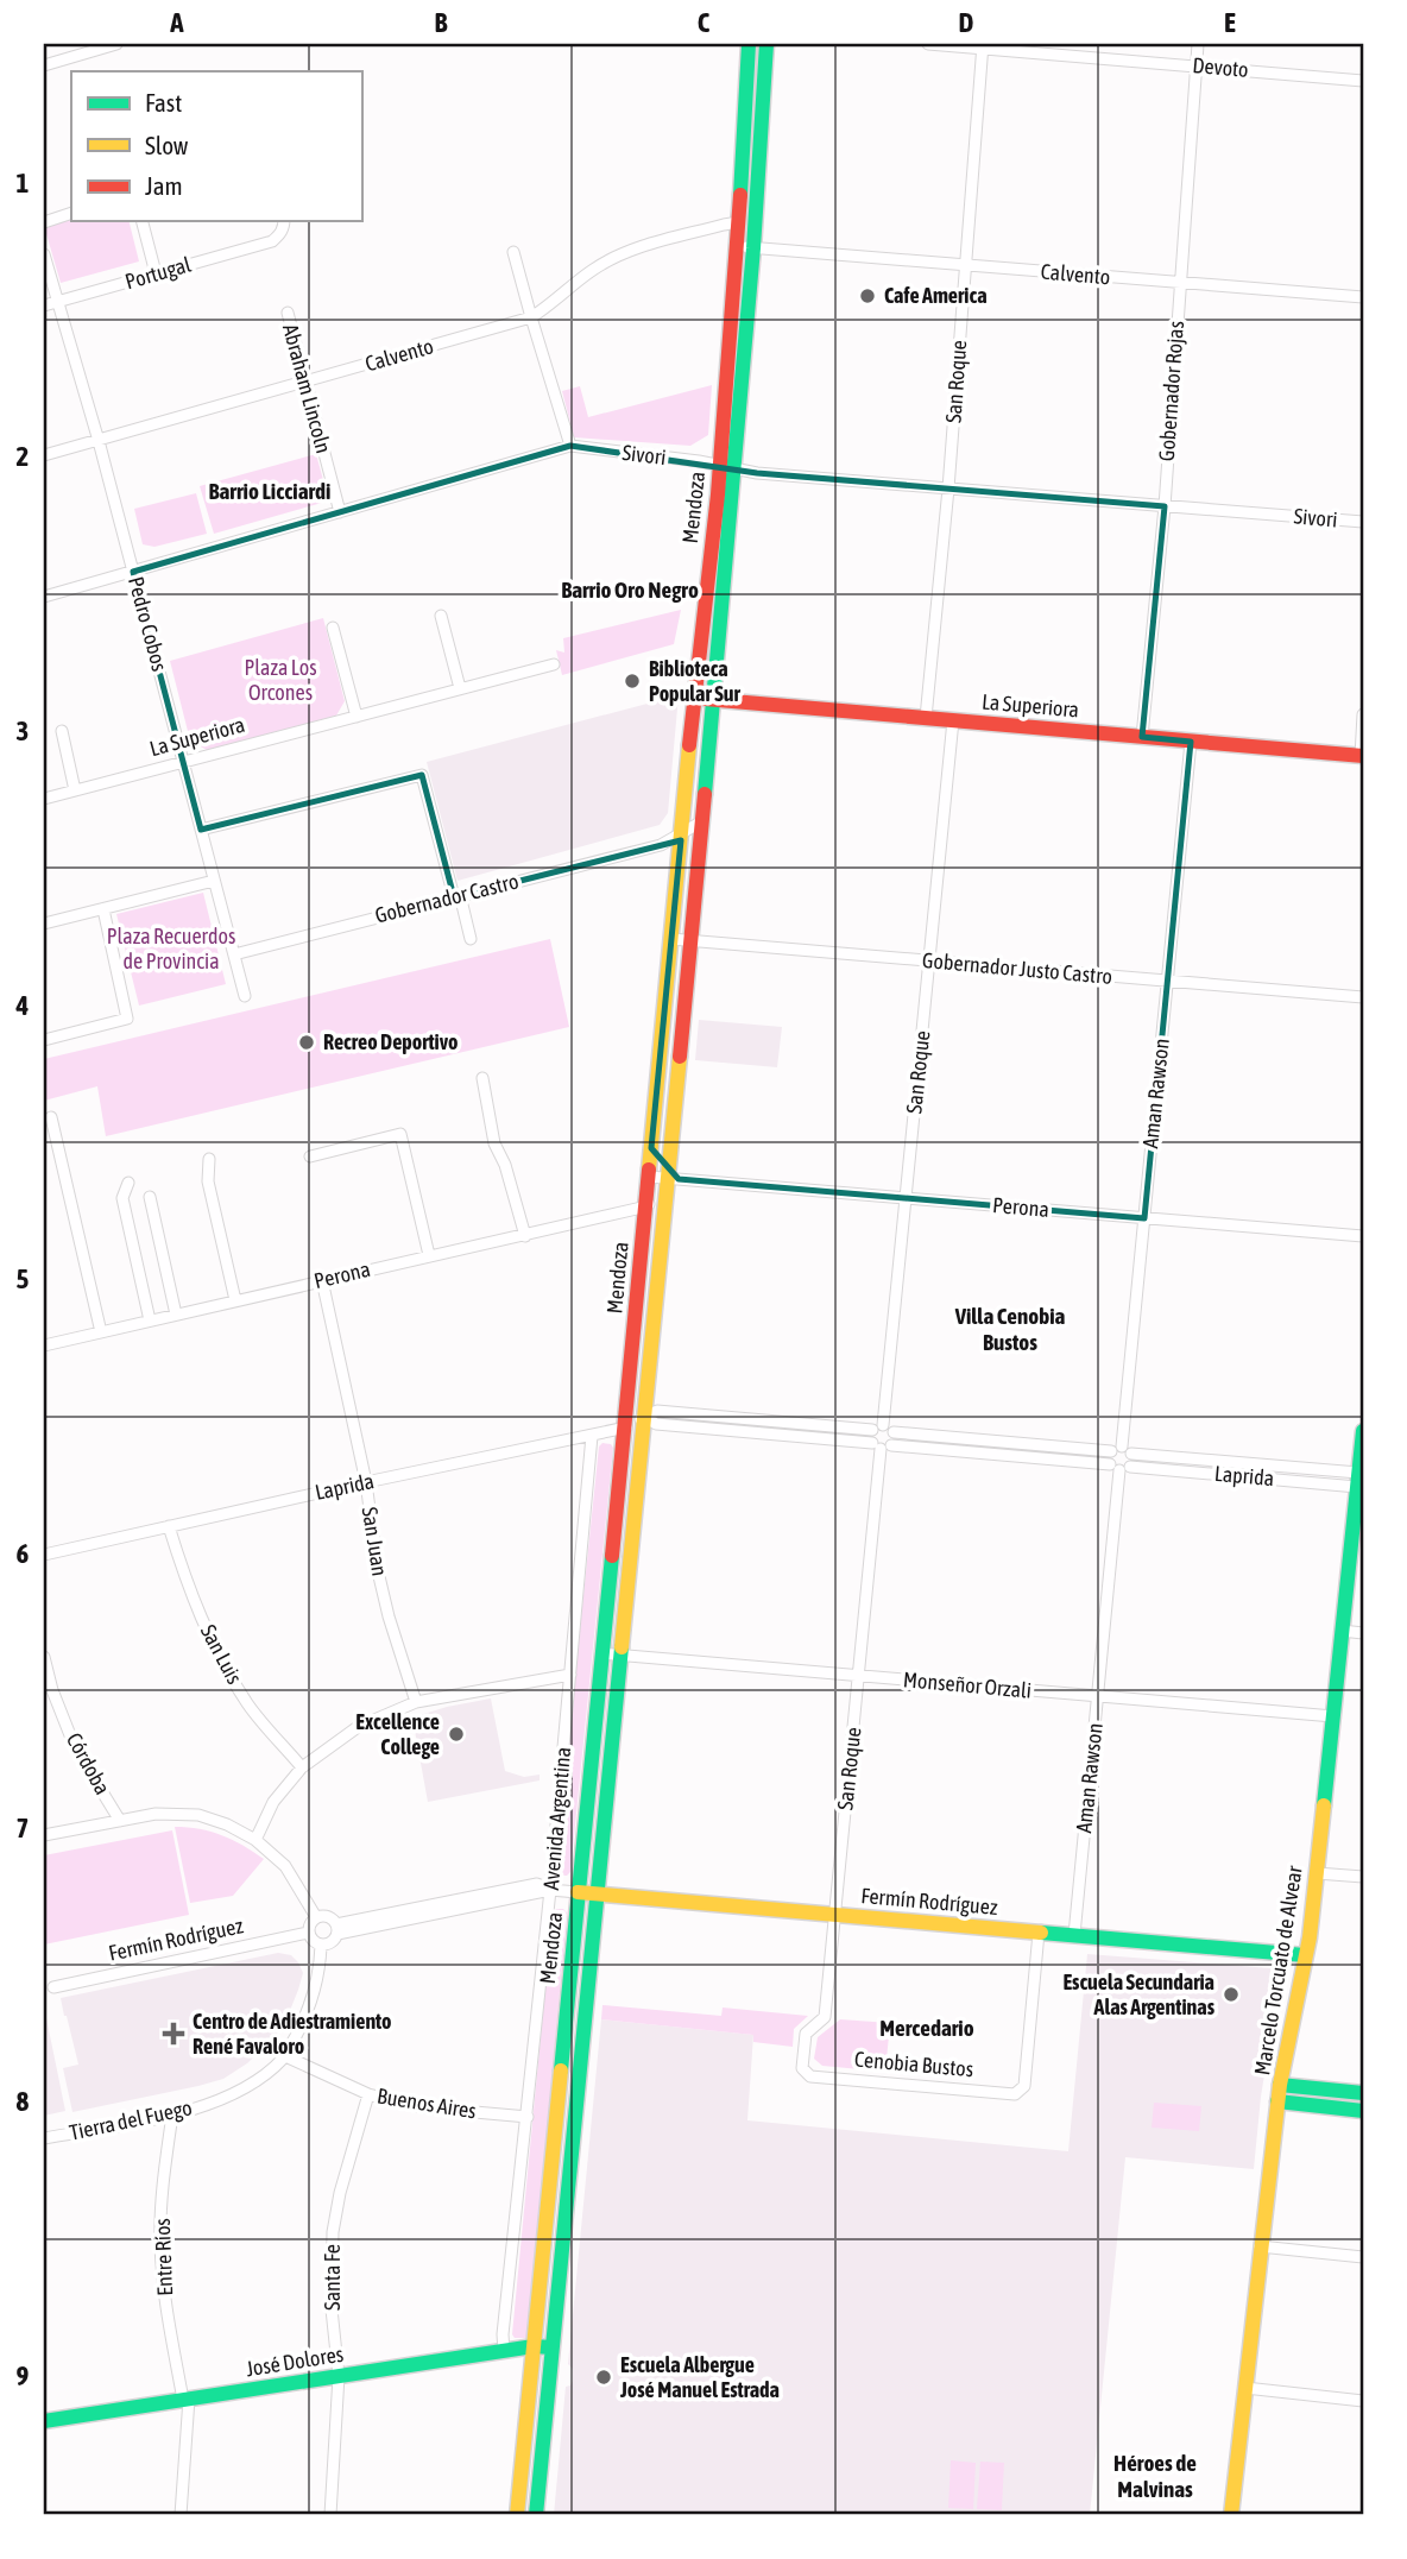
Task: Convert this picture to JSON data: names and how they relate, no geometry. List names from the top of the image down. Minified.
{"streets":{"main road":["Mendoza","La Superiora","Fermín Rodríguez","Marcelo Torcuato de Alvear","José Dolores"],"street":["Devoto","Portugal","Calvento","San Roque","Abraham Lincoln","Gobernador Rojas","Sivori","Pedro Cobos","Gobernador Castro","Gobernador Justo Castro","Aman Rawson","Perona","Laprida","San Juan","San Luis","Monseñor Orzali","Córdoba","Avenida Argentina","Cenobia Bustos","Buenos Aires","Tierra del Fuego","Entre Ríos","Santa Fe"]},"crossings":[["Devoto","San Roque"],["Devoto","Gobernador Rojas"],["Portugal","Pedro Cobos"],["Calvento","San Roque"],["Calvento","Abraham Lincoln"],["Calvento","Gobernador Rojas"],["Calvento","Mendoza"],["Calvento","Pedro Cobos"],["San Roque","Sivori"],["San Roque","La Superiora"],["San Roque","Gobernador Justo Castro"],["San Roque","Perona"],["San Roque","Laprida"],["San Roque","Monseñor Orzali"],["San Roque","Fermín Rodríguez"],["San Roque","Cenobia Bustos"],["Abraham Lincoln","Sivori"],["Gobernador Rojas","Sivori"],["Gobernador Rojas","La Superiora"],["Sivori","Mendoza"],["Sivori","Pedro Cobos"],["Mendoza","La Superiora"],["Mendoza","Gobernador Castro"],["Mendoza","Gobernador Justo Castro"],["Mendoza","Perona"],["Mendoza","Laprida"],["Mendoza","Monseñor Orzali"],["Mendoza","Fermín Rodríguez"],["Mendoza","José Dolores"],["Pedro Cobos","La Superiora"],["Pedro Cobos","Gobernador Castro"],["La Superiora","Aman Rawson"],["Gobernador Justo Castro","Aman Rawson"],["Aman Rawson","Perona"],["Aman Rawson","Laprida"],["Aman Rawson","Monseñor Orzali"],["Aman Rawson","Fermín Rodríguez"],["Perona","San Juan"],["Laprida","San Juan"],["Laprida","San Luis"],["Laprida","Avenida Argentina"],["Laprida","Marcelo Torcuato de Alvear"],["Monseñor Orzali","Marcelo Torcuato de Alvear"],["Avenida Argentina","Fermín Rodríguez"],["Avenida Argentina","Buenos Aires"],["Avenida Argentina","José Dolores"],["Fermín Rodríguez","Marcelo Torcuato de Alvear"],["Fermín Rodríguez","Cenobia Bustos"],["Fermín Rodríguez","Tierra del Fuego"],["Buenos Aires","Tierra del Fuego"],["Buenos Aires","Santa Fe"],["Tierra del Fuego","Entre Ríos"],["Entre Ríos","José Dolores"],["Santa Fe","José Dolores"]],"districts":["Barrio Licciardi","Barrio Oro Negro","Villa Cenobia Bustos","Mercedario","Héroes de Malvinas"],"parks":["Plaza Los Orcones","Plaza Recuerdos de Provincia"],"places":{"other":["Cafe America","Biblioteca Popular Sur","Recreo Deportivo","Excellence College","Escuela Secundaria Alas Argentinas","Escuela Albergue José Manuel Estrada"],"health":["Centro de Adiestramiento René Favaloro"]},"legend":["Fast","Slow","Jam"],"grid":{"columns":["A","B","C","D","E"],"rows":["1","2","3","4","5","6","7","8","9"]}}
